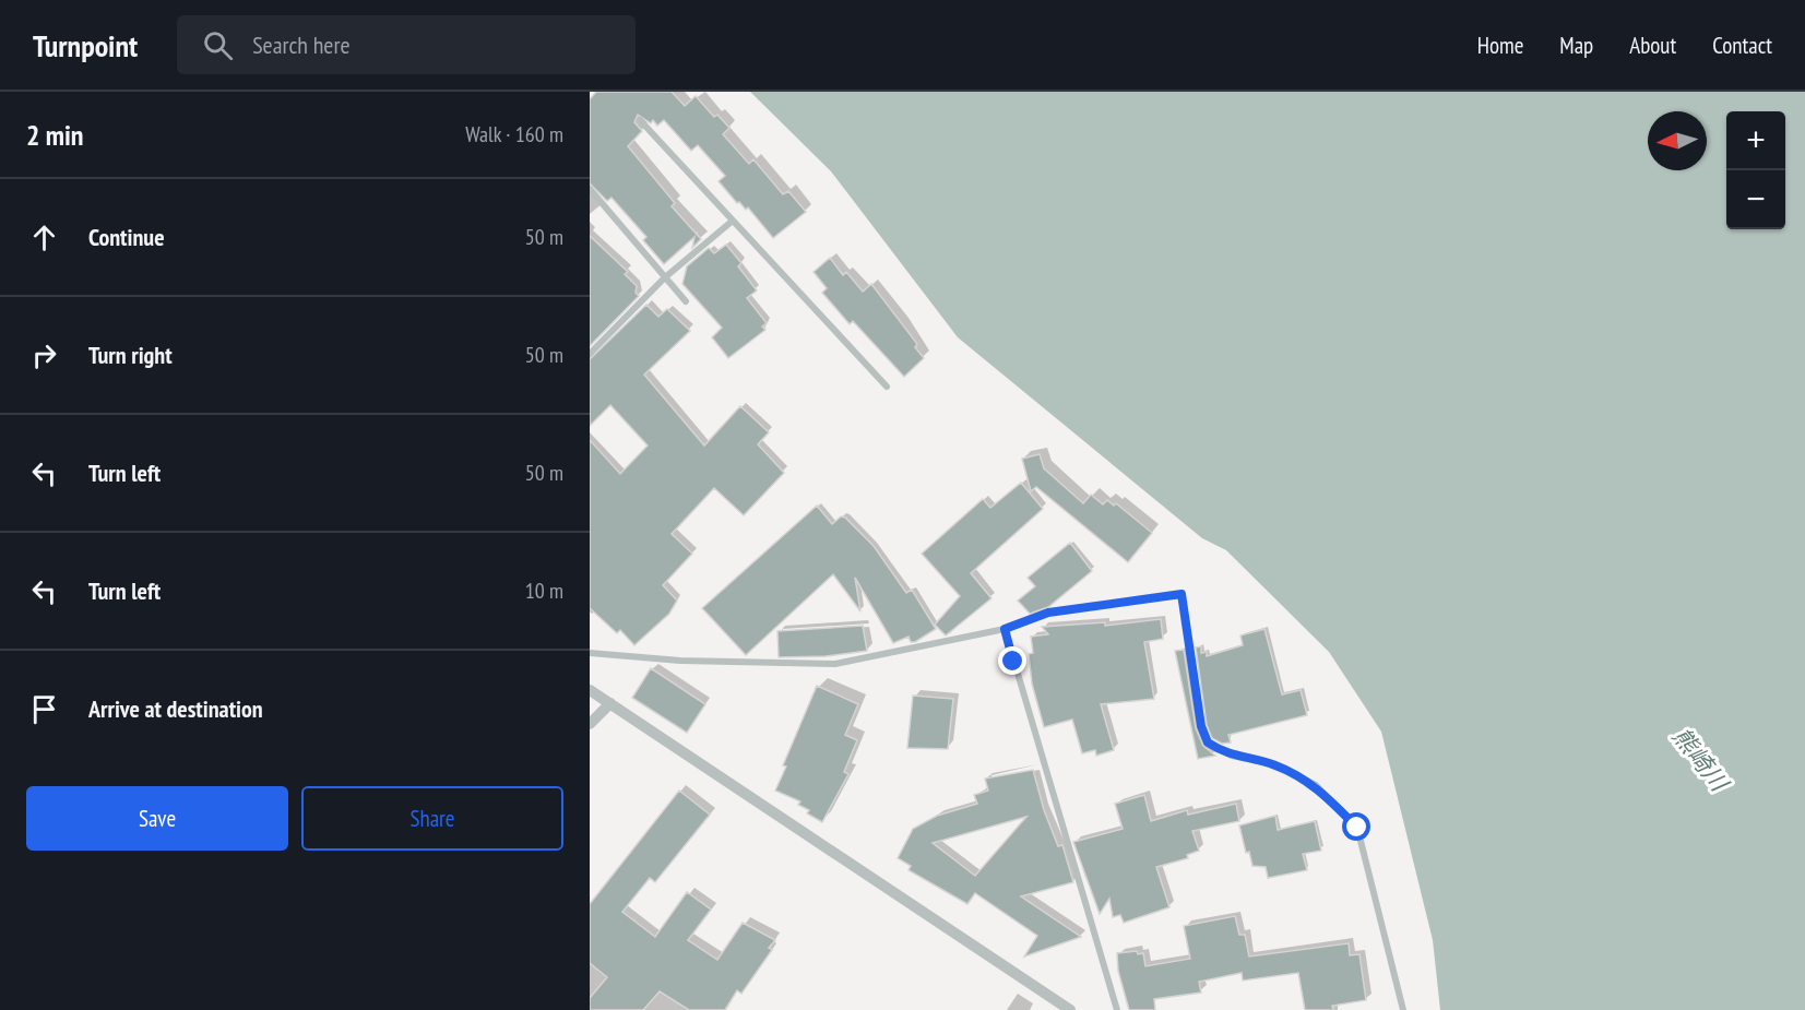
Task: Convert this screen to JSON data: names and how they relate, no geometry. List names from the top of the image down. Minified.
{"water":["熊崎川"],"north":"left","page":{"header":"Turnpoint","search":"Search here","nav":["Home","Map","About","Contact"],"heading":["2 min","Walk · 160 m"],"map_buttons":["+","−"],"list":[["Continue","50 m"],["Turn right","50 m"],["Turn left","50 m"],["Turn left","10 m"],"Arrive at destination"],"buttons":["Save","Share"]}}
